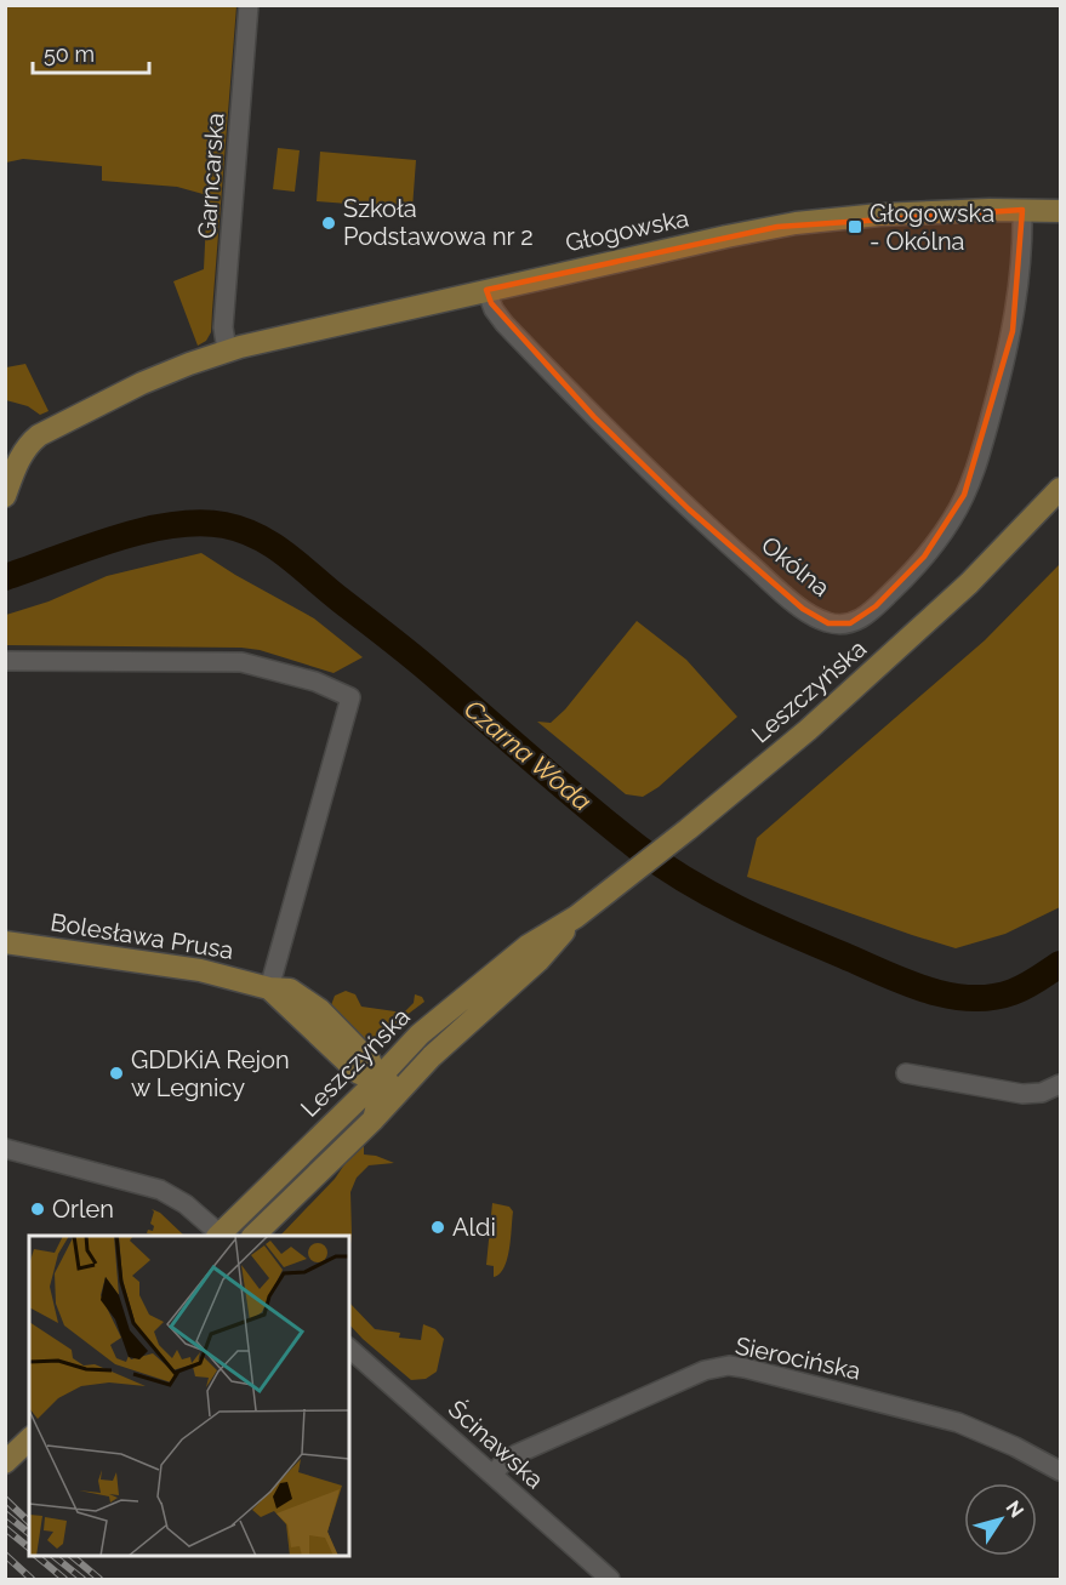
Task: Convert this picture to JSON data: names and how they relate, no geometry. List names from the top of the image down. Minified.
{"streets":{"street":["Garncarska","Głogowska","Okólna","Leszczyńska","Bolesława Prusa","Sierocińska","Ścinawska"]},"crossings":[["Garncarska","Głogowska"],["Głogowska","Okólna"],["Leszczyńska","Bolesława Prusa"],["Sierocińska","Ścinawska"]],"water":["Czarna Woda"],"places":{"other":["Szkoła Podstawowa nr 2","GDDKiA Rejon w Legnicy","Orlen","Aldi"],"transit":["Głogowska - Okólna"]},"scale_bar":"50 m","north":"top right"}
